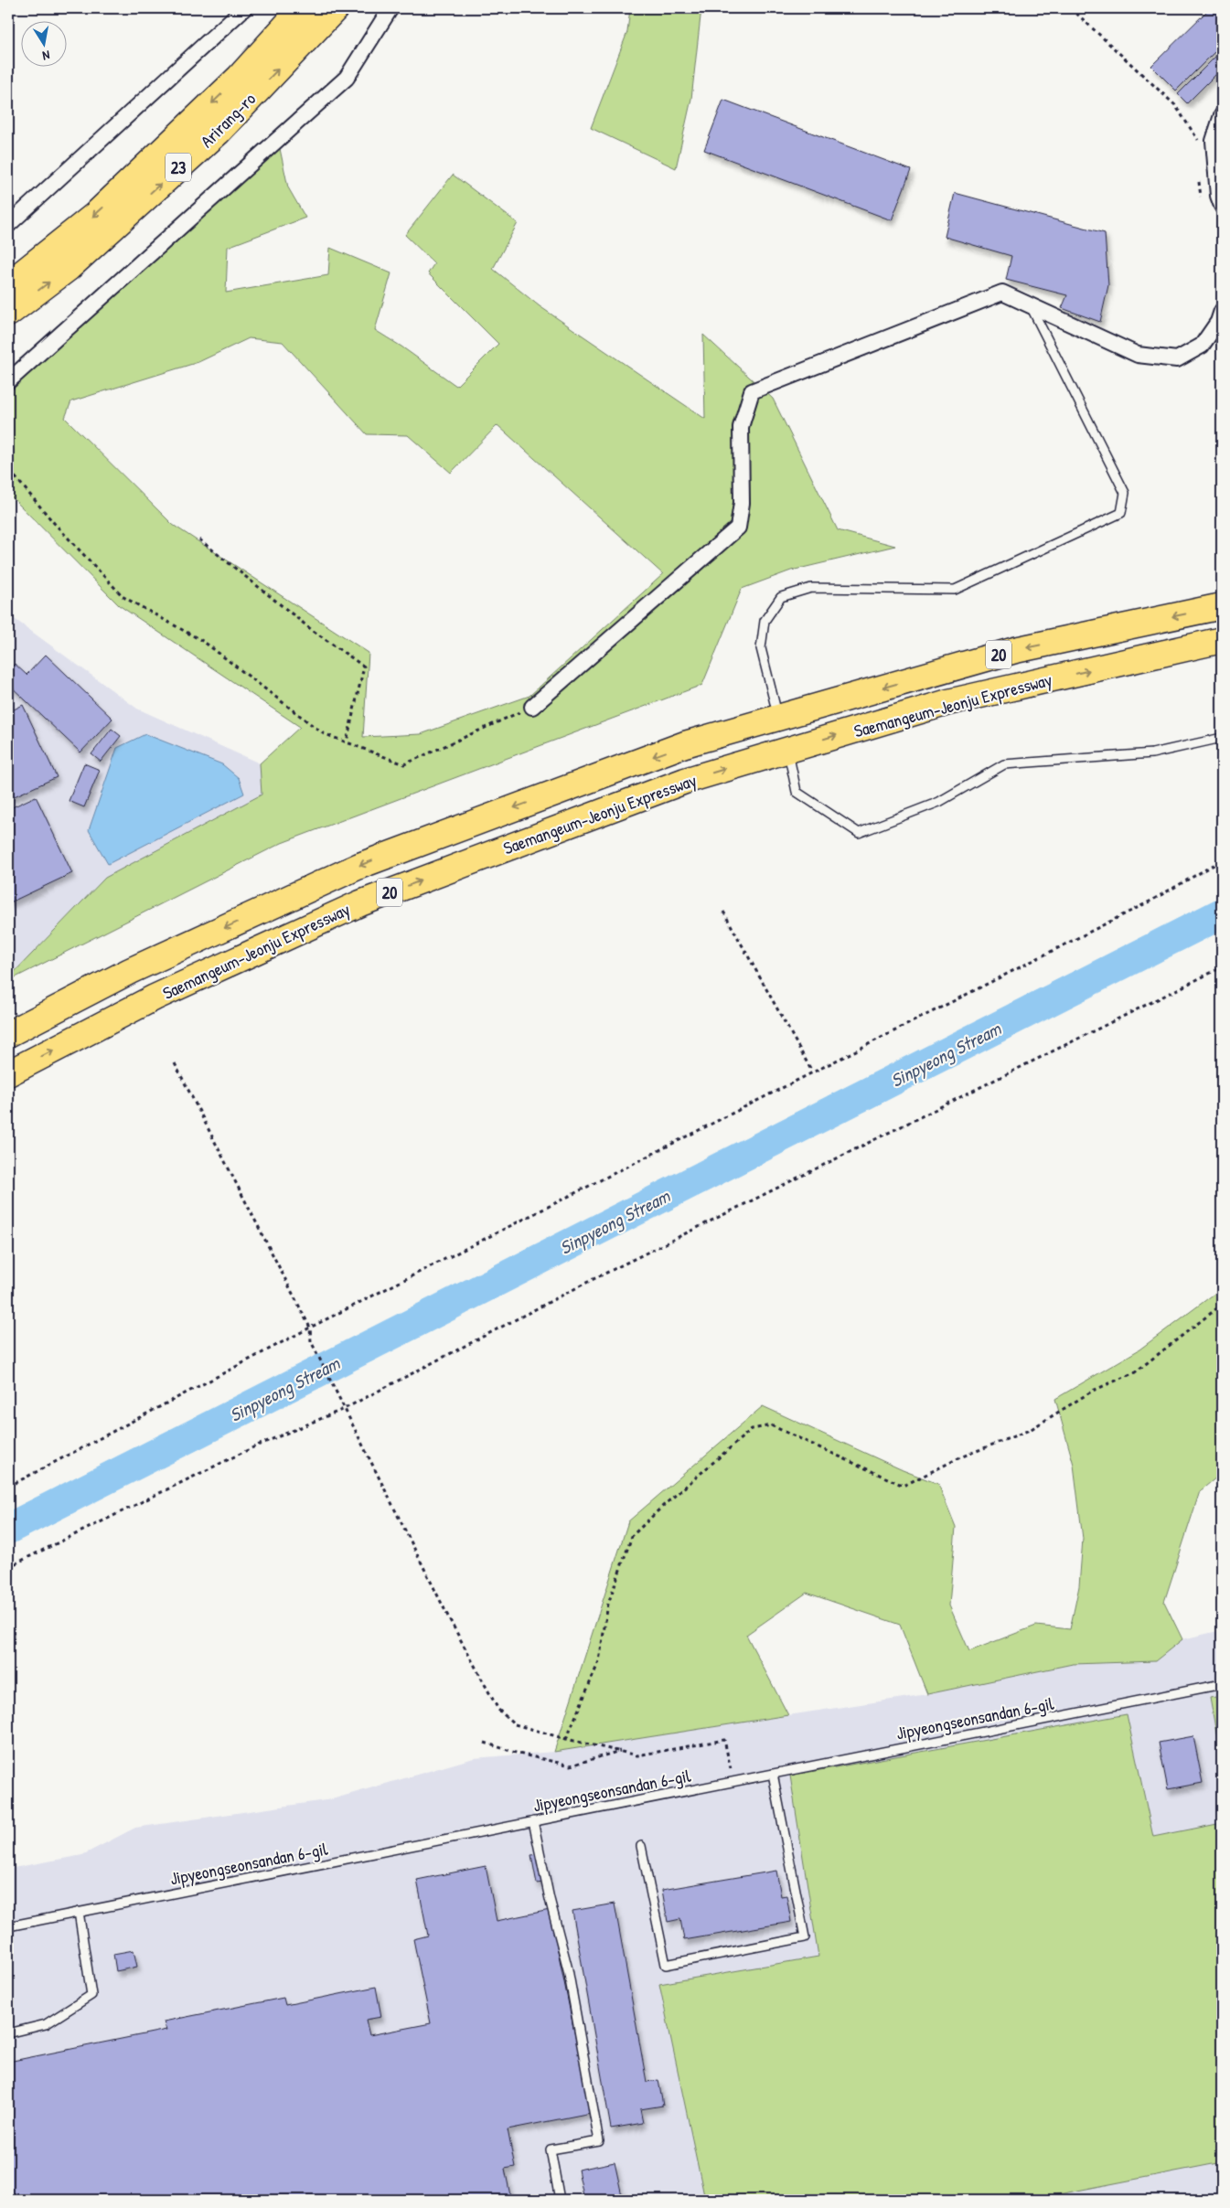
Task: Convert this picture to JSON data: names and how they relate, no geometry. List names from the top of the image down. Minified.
{"streets":{"highway":["Arirang-ro","23","20","Saemangeum-Jeonju Expressway"],"lane":["Jipyeongseonsandan 6-gil"]},"water":["Sinpyeong Stream"],"north":"bottom"}
